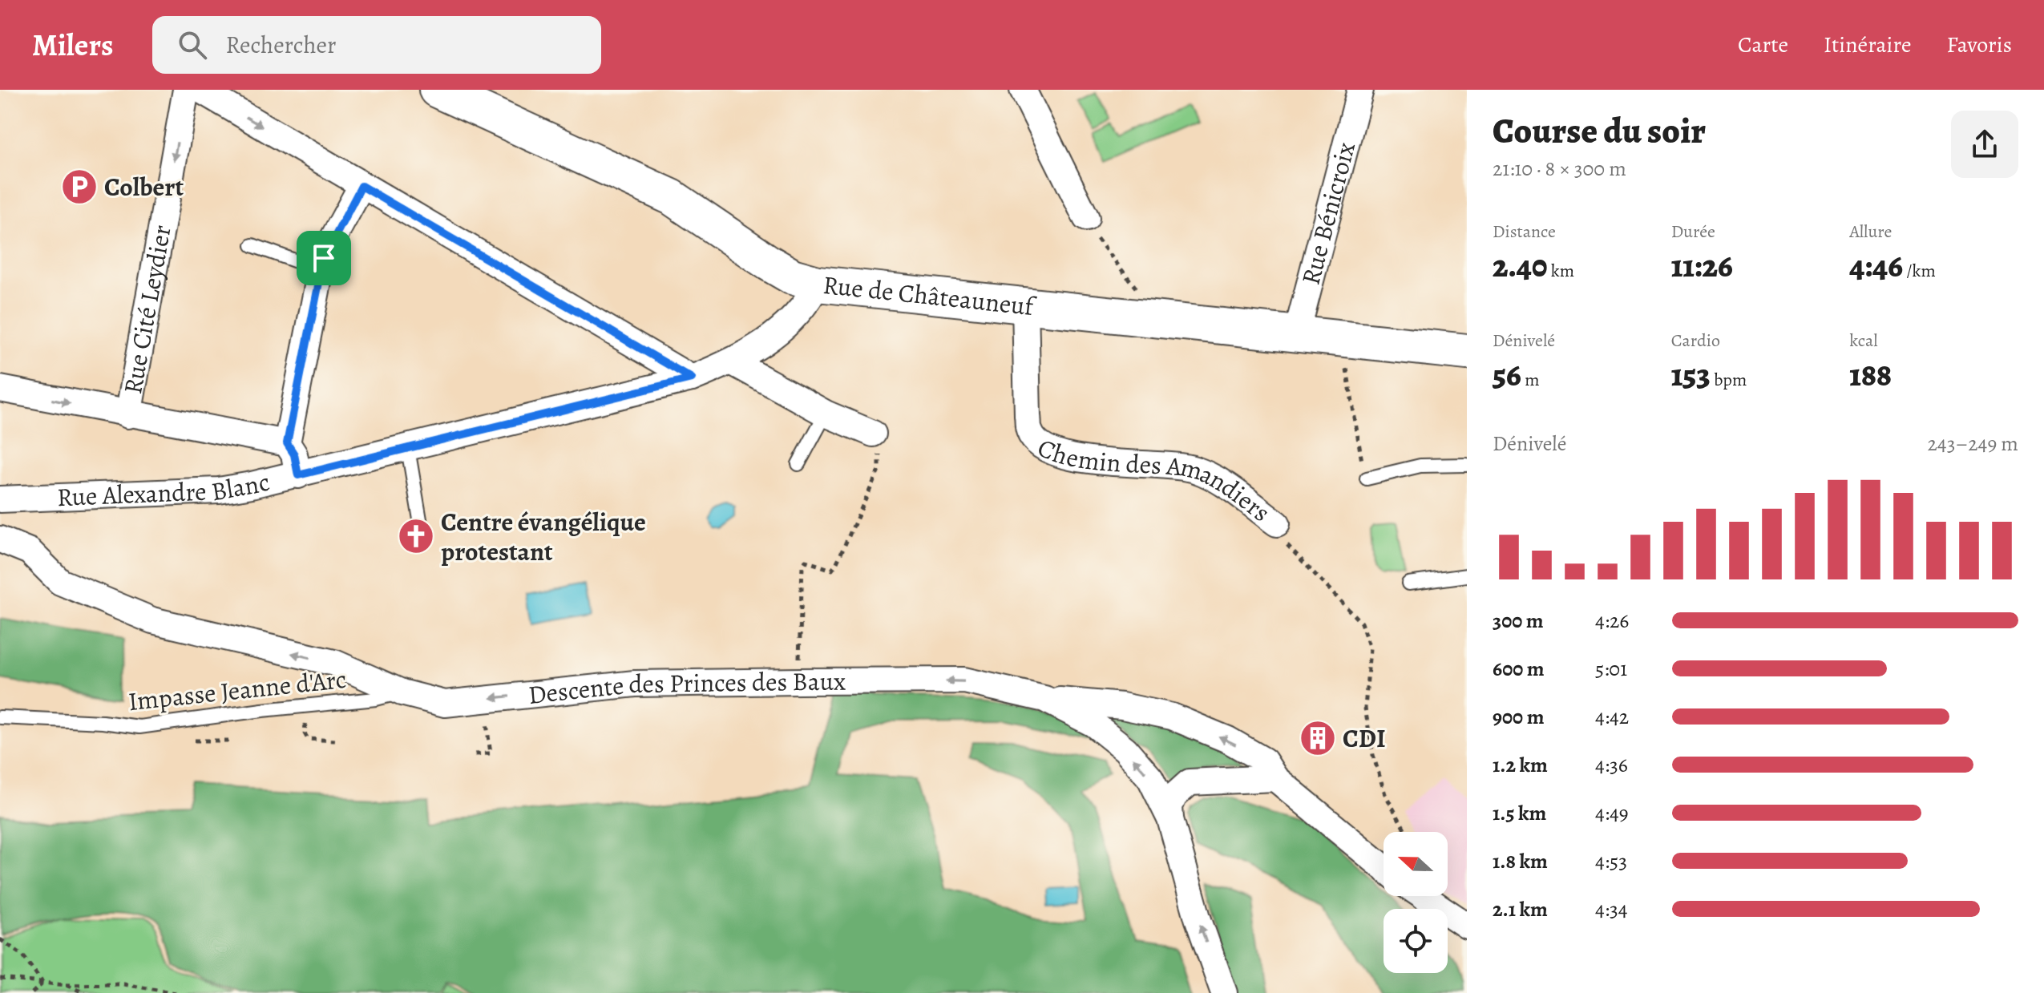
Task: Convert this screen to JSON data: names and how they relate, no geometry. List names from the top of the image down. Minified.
{"streets":{"main road":["Rue de Châteauneuf"],"street":["Rue Bénicroix","Rue Cité Leydier","Chemin des Amandiers","Rue Alexandre Blanc","Descente des Princes des Baux"],"lane":["Impasse Jeanne d'Arc"]},"crossings":[["Rue Bénicroix","Rue de Châteauneuf"],["Rue de Châteauneuf","Chemin des Amandiers"],["Rue de Châteauneuf","Rue Alexandre Blanc"],["Descente des Princes des Baux","Impasse Jeanne d'Arc"]],"places":{"parking":["Colbert"],"church":["Centre évangélique protestant"],"building":["CDI"]},"north":"left","page":{"header":"Milers","search":"Rechercher","nav":["Carte","Itinéraire","Favoris"],"heading":["Course du soir","21:10 · 8 × 300 m"],"stats":[["Distance","2.40 km"],["Durée","11:26"],["Allure","4:46 /km"],["Dénivelé","56 m"],["Cardio","153 bpm"],["kcal","188"]],"chart":["Dénivelé","243–249 m"],"list":[{"name":"300 m","note":"4:26"},{"name":"600 m","note":"5:01"},{"name":"900 m","note":"4:42"},{"name":"1.2 km","note":"4:36"},{"name":"1.5 km","note":"4:49"},{"name":"1.8 km","note":"4:53"},{"name":"2.1 km","note":"4:34"}]}}
